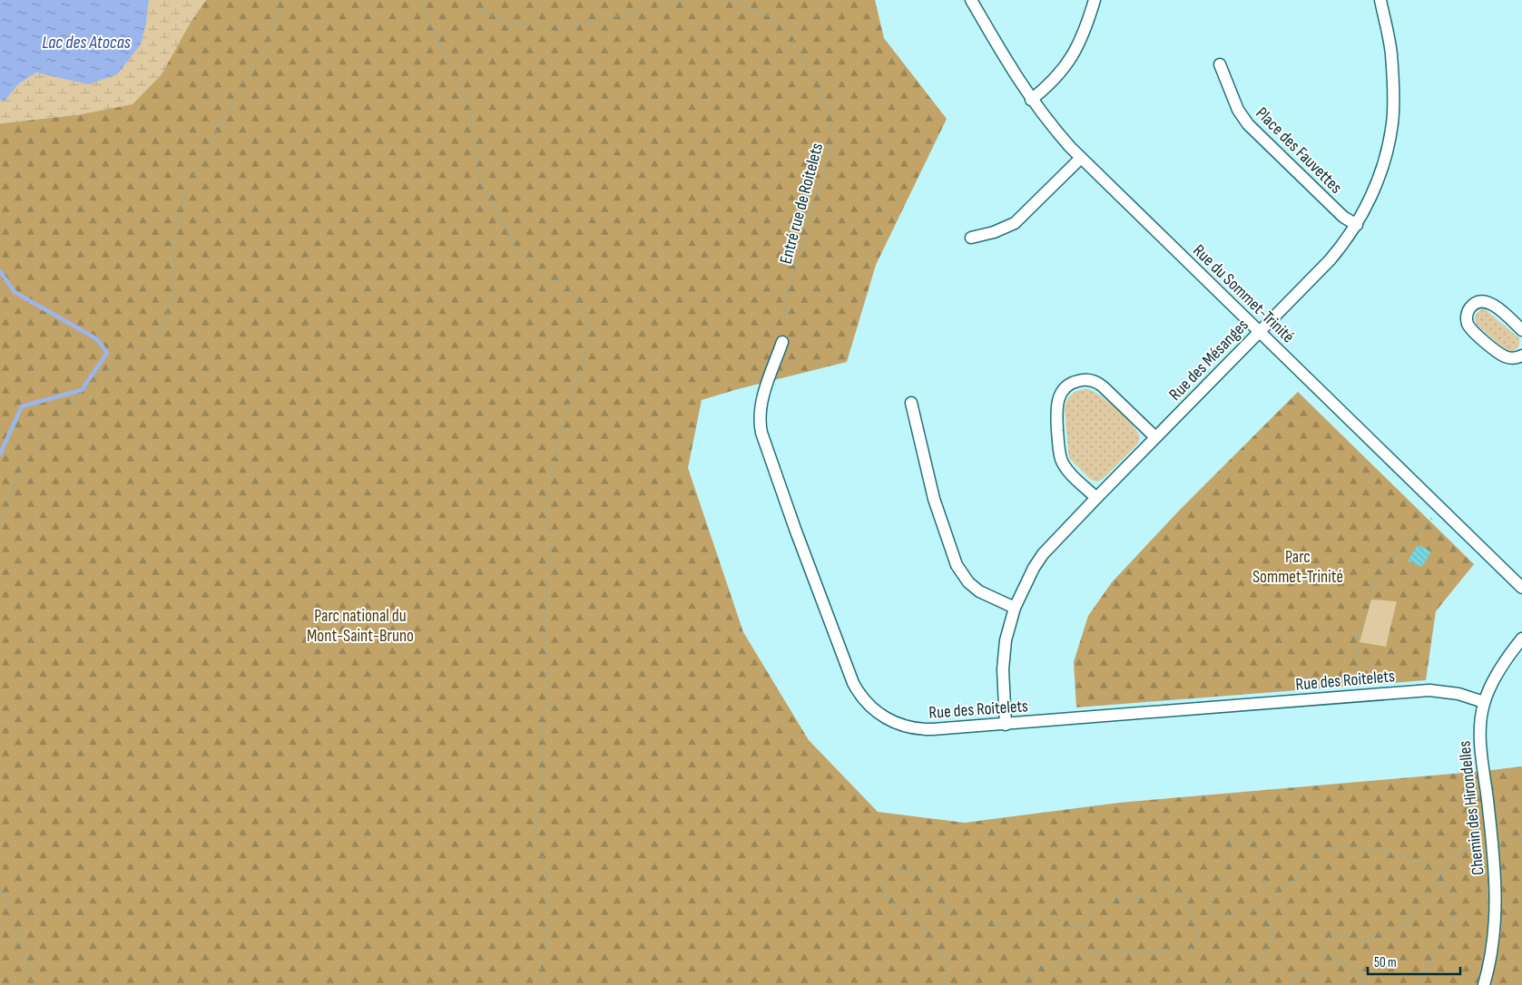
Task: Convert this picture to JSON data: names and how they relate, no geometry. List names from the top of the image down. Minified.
{"streets":{"street":["Place des Fauvettes","Rue du Sommet-Trinité","Rue des Mésanges","Rue des Roitelets","Chemin des Hirondelles"],"path":["Entré rue de Roitelets"]},"crossings":[["Place des Fauvettes","Rue des Mésanges"],["Rue du Sommet-Trinité","Rue des Mésanges"],["Rue des Mésanges","Rue des Roitelets"],["Rue des Roitelets","Chemin des Hirondelles"]],"water":["Lac des Atocas"],"parks":["Parc Sommet-Trinité","Parc national du Mont-Saint-Bruno"],"scale_bar":"50 m"}
